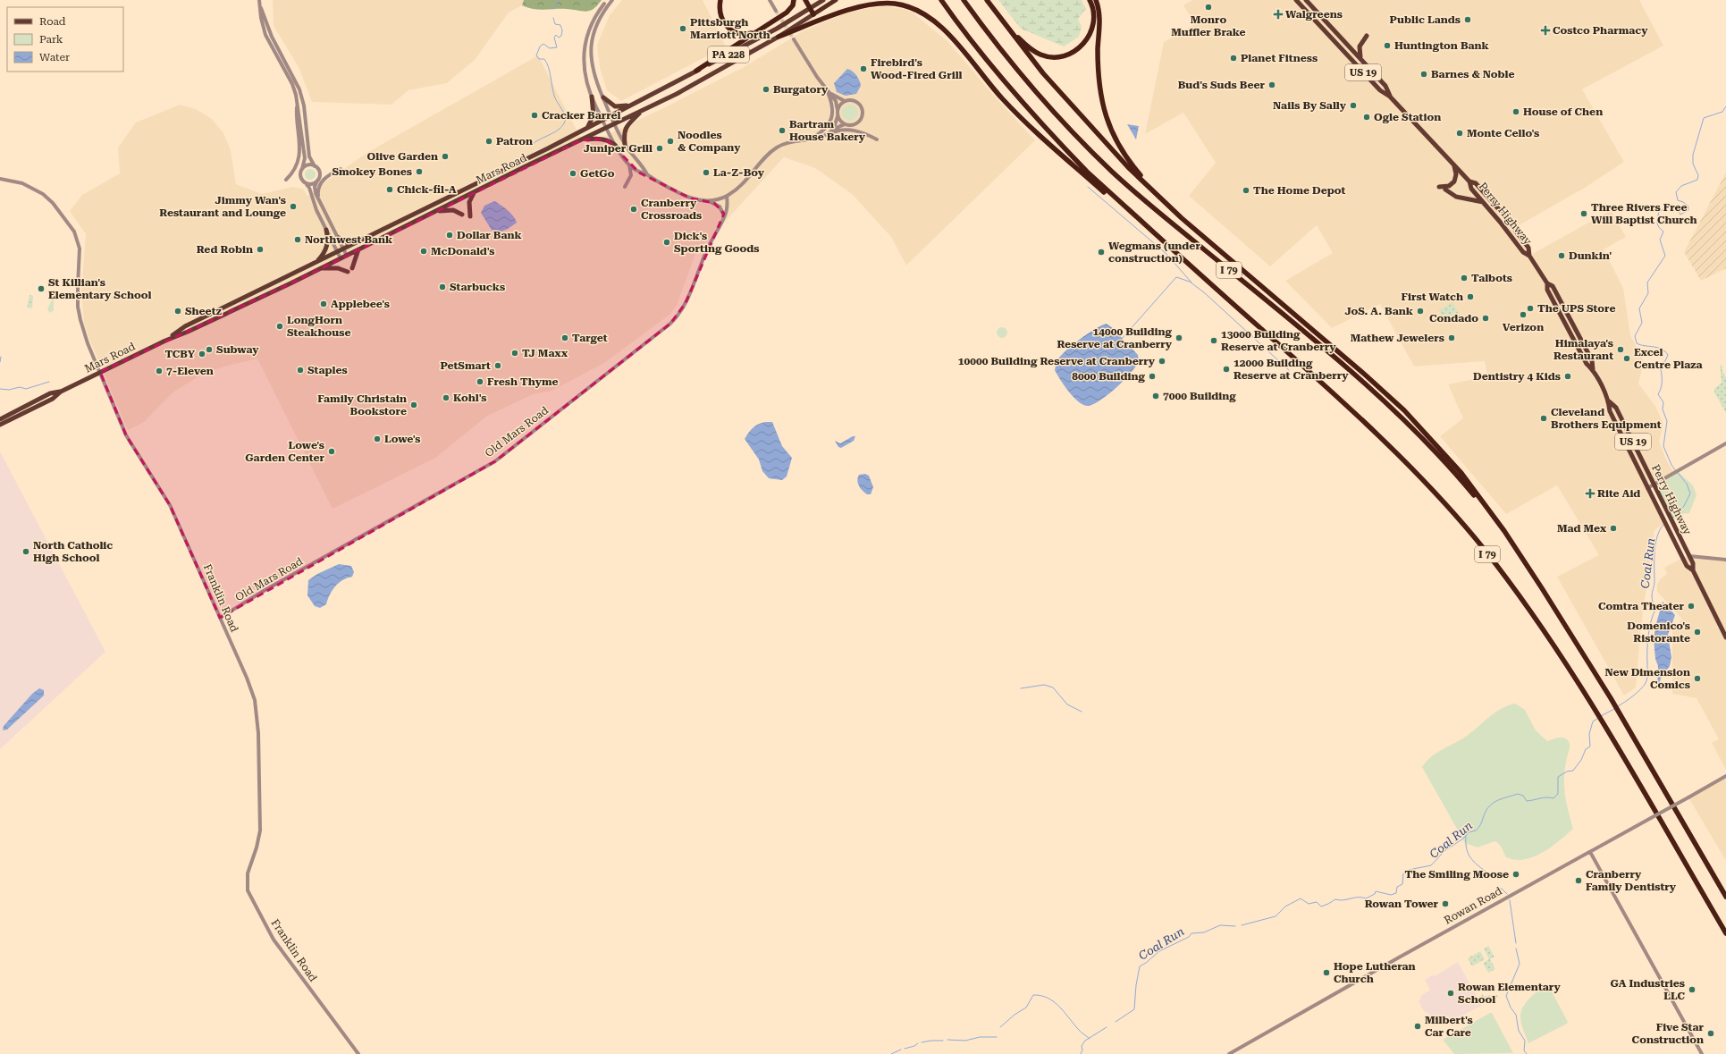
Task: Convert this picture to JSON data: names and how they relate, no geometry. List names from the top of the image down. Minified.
{"streets":{"highway":["PA 228","Mars Road","I 79"],"main road":["US 19","Perry Highway"],"street":["Old Mars Road","Franklin Road","Rowan Road"]},"crossings":[["Mars Road","Franklin Road"],["Old Mars Road","Franklin Road"]],"water":["Coal Run"],"places":{"other":["Monro Muffler Brake","Public Lands","Pittsburgh Marriott North","Huntington Bank","Planet Fitness","Firebird's Wood-Fired Grill","Barnes & Noble","Bud's Suds Beer","Burgatory","Nails By Sally","House of Chen","Cracker Barrel","Ogle Station","Bartram House Bakery","Monte Cello's","Patron","Noodles & Company","Juniper Grill","Olive Garden","Smokey Bones","La-Z-Boy","GetGo","Chick-fil-A","The Home Depot","Jimmy Wan's Restaurant and Lounge","Cranberry Crossroads","Three Rivers Free Will Baptist Church","Dollar Bank","Northwest Bank","Dick's Sporting Goods","Red Robin","McDonald's","Wegmans (under construction)","Dunkin'","Talbots","Starbucks","St Killian's Elementary School","First Watch","Applebee's","The UPS Store","Sheetz","JoS. A. Bank","Verizon","Condado","LongHorn Steakhouse","Target","14000 Building Reserve at Cranberry","Mathew Jewelers","13000 Building Reserve at Cranberry","Subway","Himalaya's Restaurant","TJ Maxx","TCBY","Excel Centre Plaza","10000 Building Reserve at Cranberry","PetSmart","12000 Building Reserve at Cranberry","Staples","7-Eleven","8000 Building","Dentistry 4 Kids","Fresh Thyme","7000 Building","Kohl's","Family Christain Bookstore","Cleveland Brothers Equipment","Lowe's","Lowe's Garden Center","Mad Mex","North Catholic High School","Comtra Theater","Domenico's Ristorante","New Dimension Comics","The Smiling Moose","Cranberry Family Dentistry","Rowan Tower","Hope Lutheran Church","GA Industries LLC","Rowan Elementary School","Milbert's Car Care","Five Star Construction"],"health":["Walgreens","Costco Pharmacy","Rite Aid"]},"legend":["Road","Park","Water"]}
